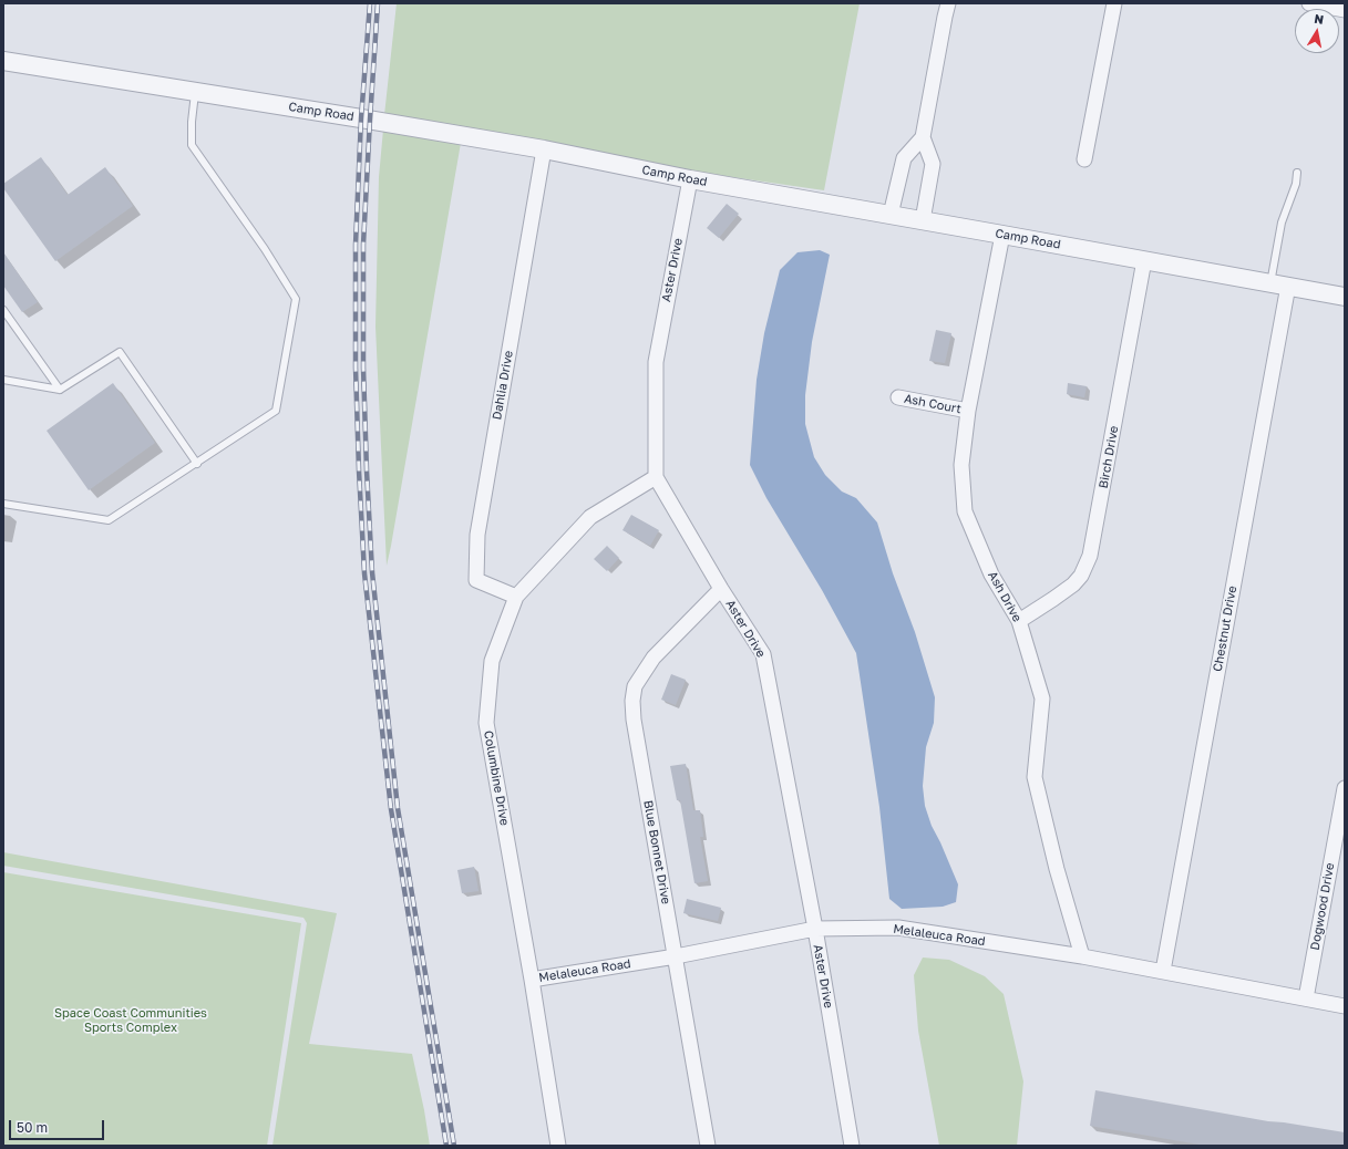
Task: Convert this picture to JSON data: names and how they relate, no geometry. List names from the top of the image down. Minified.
{"streets":{"street":["Camp Road","Aster Drive","Dahlia Drive","Ash Court","Birch Drive","Ash Drive","Chestnut Drive","Columbine Drive","Blue Bonnet Drive","Dogwood Drive","Melaleuca Road"]},"crossings":[["Camp Road","Aster Drive"],["Camp Road","Dahlia Drive"],["Camp Road","Birch Drive"],["Camp Road","Ash Drive"],["Camp Road","Chestnut Drive"],["Aster Drive","Columbine Drive"],["Aster Drive","Blue Bonnet Drive"],["Aster Drive","Melaleuca Road"],["Dahlia Drive","Columbine Drive"],["Ash Court","Ash Drive"],["Birch Drive","Ash Drive"],["Ash Drive","Melaleuca Road"],["Chestnut Drive","Melaleuca Road"],["Columbine Drive","Melaleuca Road"],["Blue Bonnet Drive","Melaleuca Road"],["Dogwood Drive","Melaleuca Road"]],"parks":["Space Coast Communities Sports Complex"],"scale_bar":"50 m","north":"top"}
